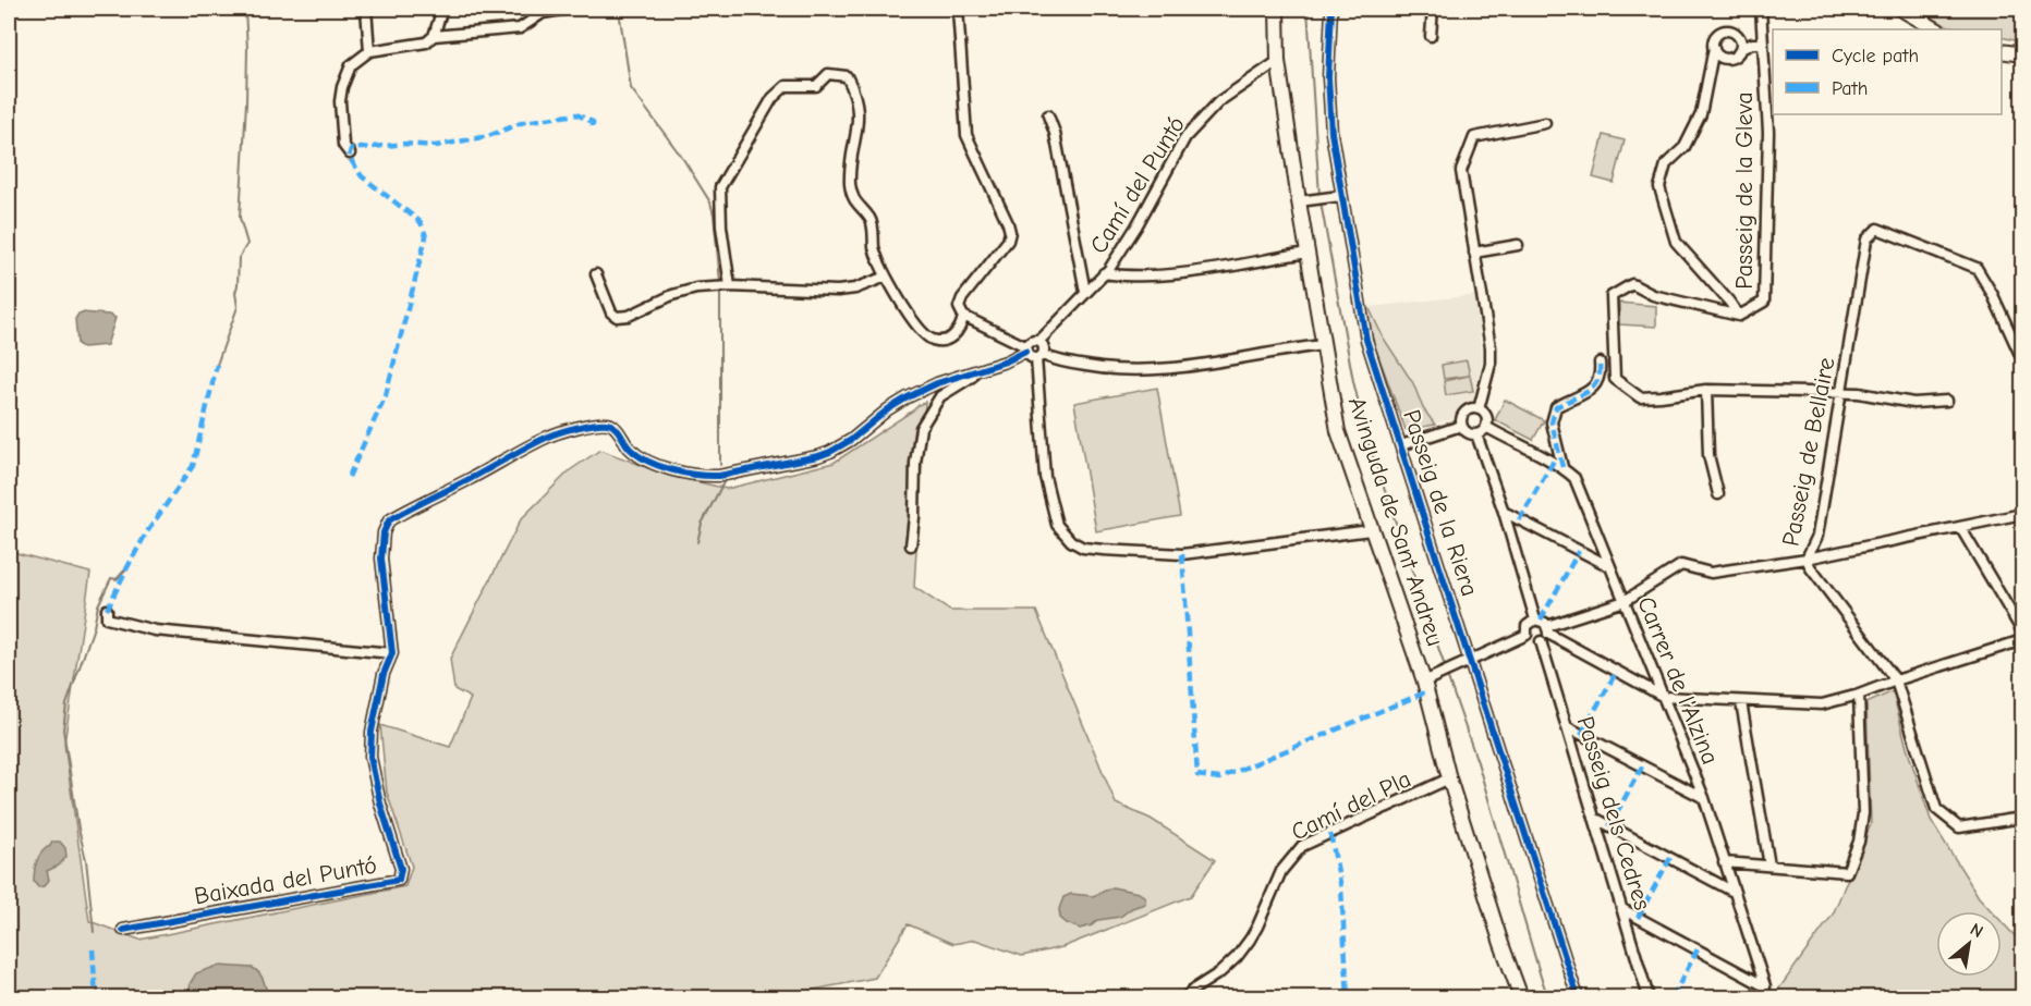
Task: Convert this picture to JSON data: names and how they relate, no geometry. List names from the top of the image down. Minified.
{"streets":{"street":["Camí del Puntó","Passeig de la Gleva","Passeig de Bellaire","Passeig de la Riera","Avinguda de Sant Andreu","Carrer de l'Alzina","Camí del Pla","Passeig dels Cedres","Baixada del Puntó"]},"crossings":[["Camí del Puntó","Avinguda de Sant Andreu"],["Camí del Puntó","Baixada del Puntó"],["Passeig de la Gleva","Passeig de Bellaire"],["Avinguda de Sant Andreu","Camí del Pla"]],"legend":["Cycle path","Path"],"north":"top right"}
